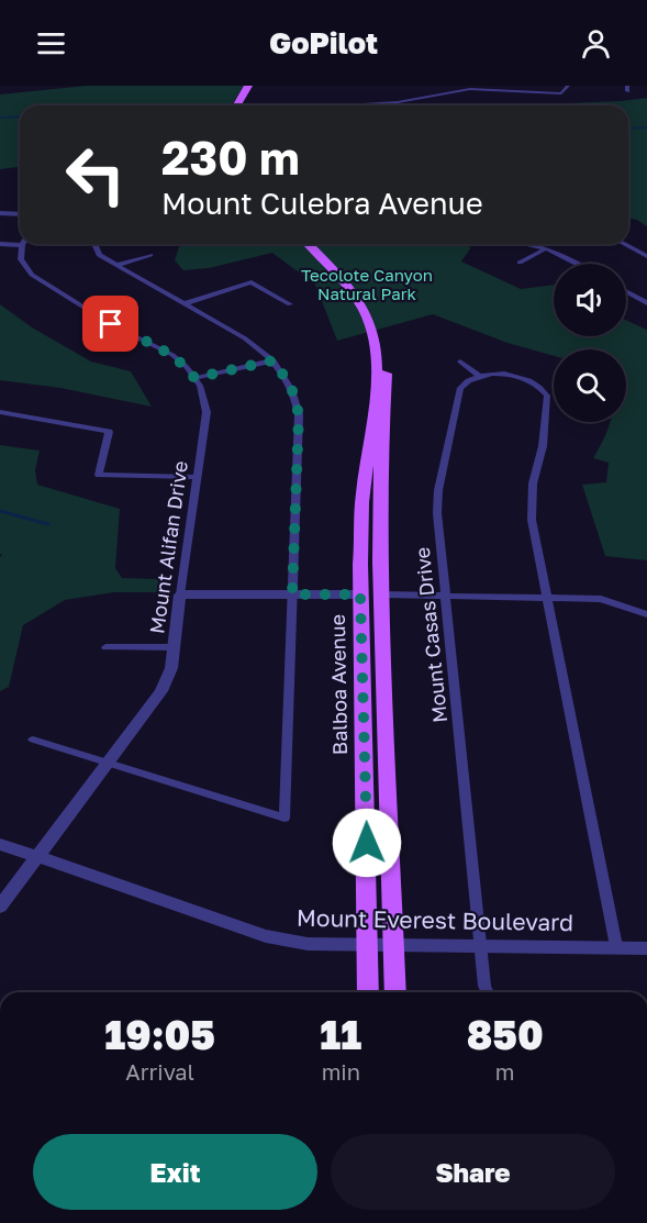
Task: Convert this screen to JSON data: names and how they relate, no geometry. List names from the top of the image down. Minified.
{"streets":{"main road":["Balboa Avenue"],"street":["Mount Alifan Drive","Mount Casas Drive","Mount Everest Boulevard"]},"crossings":[["Mount Alifan Drive","Mount Everest Boulevard"],["Mount Casas Drive","Mount Everest Boulevard"],["Balboa Avenue","Mount Everest Boulevard"]],"parks":["Tecolote Canyon Natural Park"],"page":{"header":"GoPilot","turn":["230 m","Mount Culebra Avenue"],"eta":["19:05","Arrival","11","min","850","m"],"buttons":["Exit","Share"]}}
